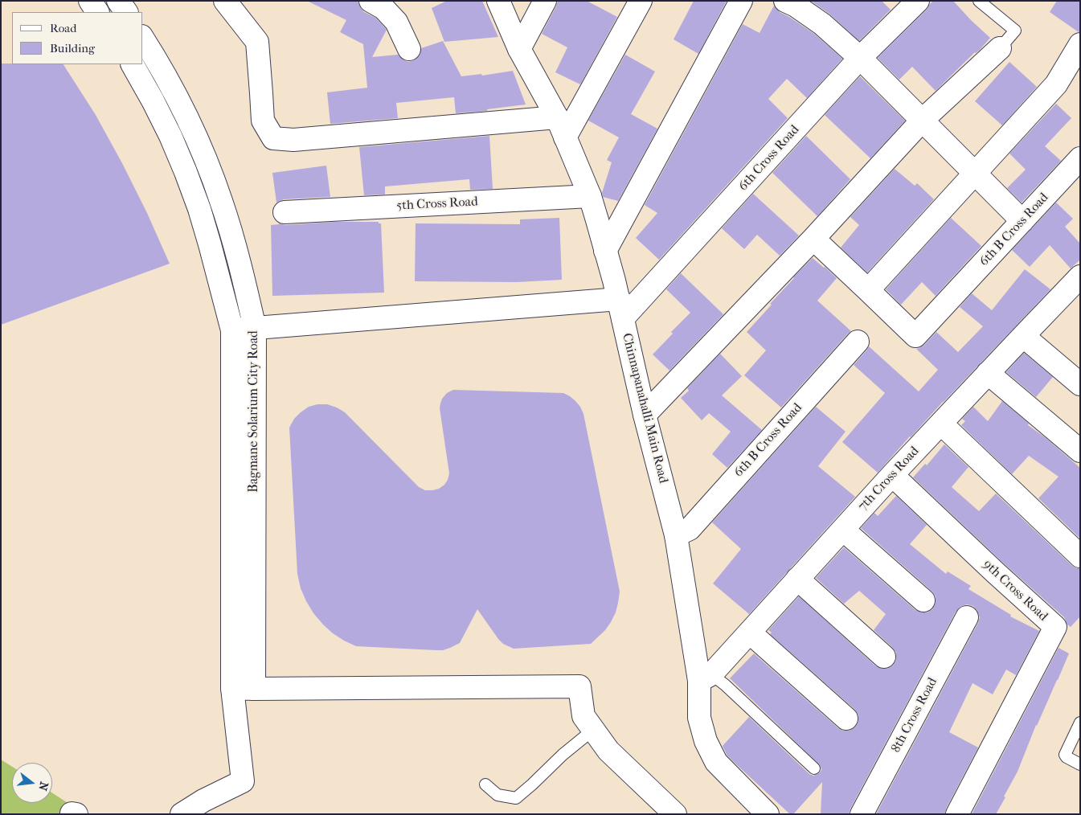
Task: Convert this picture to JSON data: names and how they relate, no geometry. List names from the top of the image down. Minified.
{"streets":{"street":["6th Cross Road","5th Cross Road","6th B Cross Road","Chinnapanahalli Main Road","Bagmane Solarium City Road","7th Cross Road","9th Cross Road","8th Cross Road"]},"crossings":[["6th Cross Road","Chinnapanahalli Main Road"],["5th Cross Road","Chinnapanahalli Main Road"],["6th B Cross Road","Chinnapanahalli Main Road"],["Chinnapanahalli Main Road","7th Cross Road"],["7th Cross Road","9th Cross Road"]],"legend":["Road","Building"],"north":"right"}
